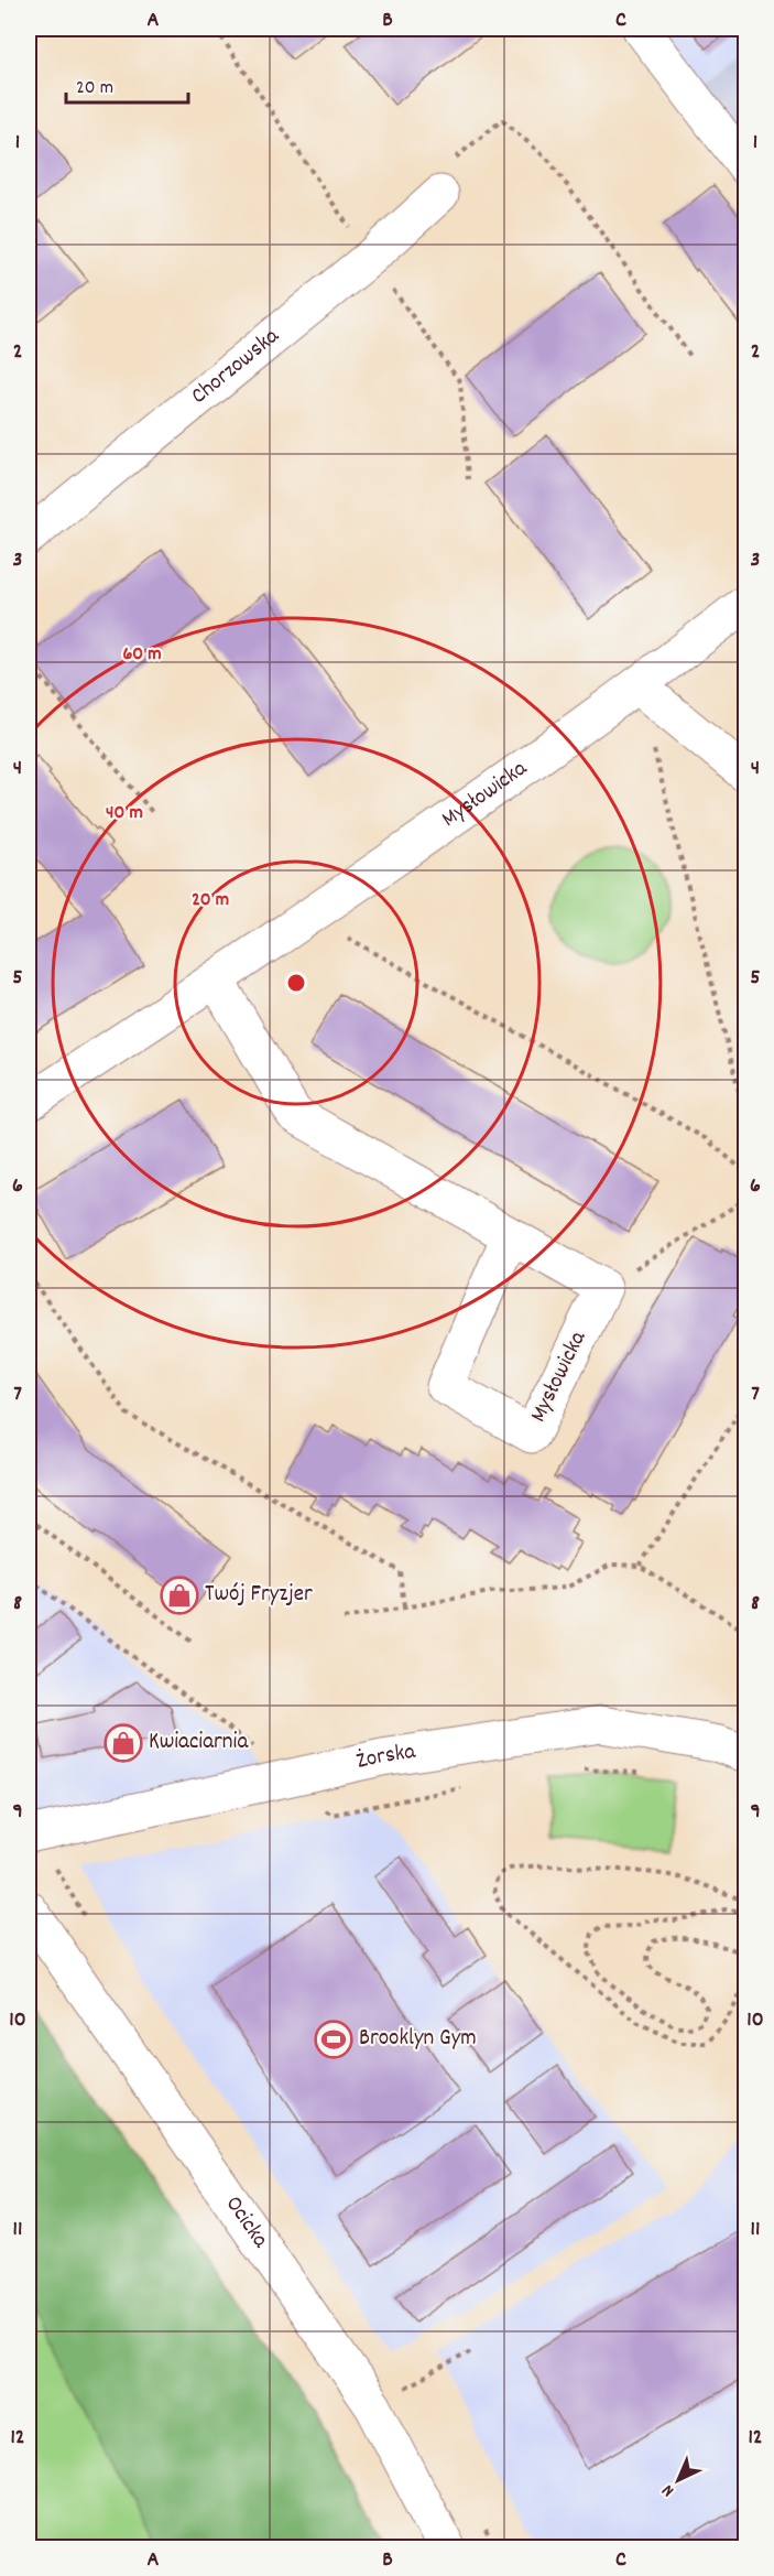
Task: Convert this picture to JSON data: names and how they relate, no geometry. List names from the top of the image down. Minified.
{"streets":{"street":["Chorzowska","Mysłowicka","Żorska","Ocicka"]},"places":{"shop":["Twój Fryzjer","Kwiaciarnia"],"sports":["Brooklyn Gym"]},"scale_bar":"20 m","north":"bottom left","grid":{"columns":["A","B","C"],"rows":["1","2","3","4","5","6","7","8","9","10","11","12"]},"rings":["60 m","40 m","20 m"]}
